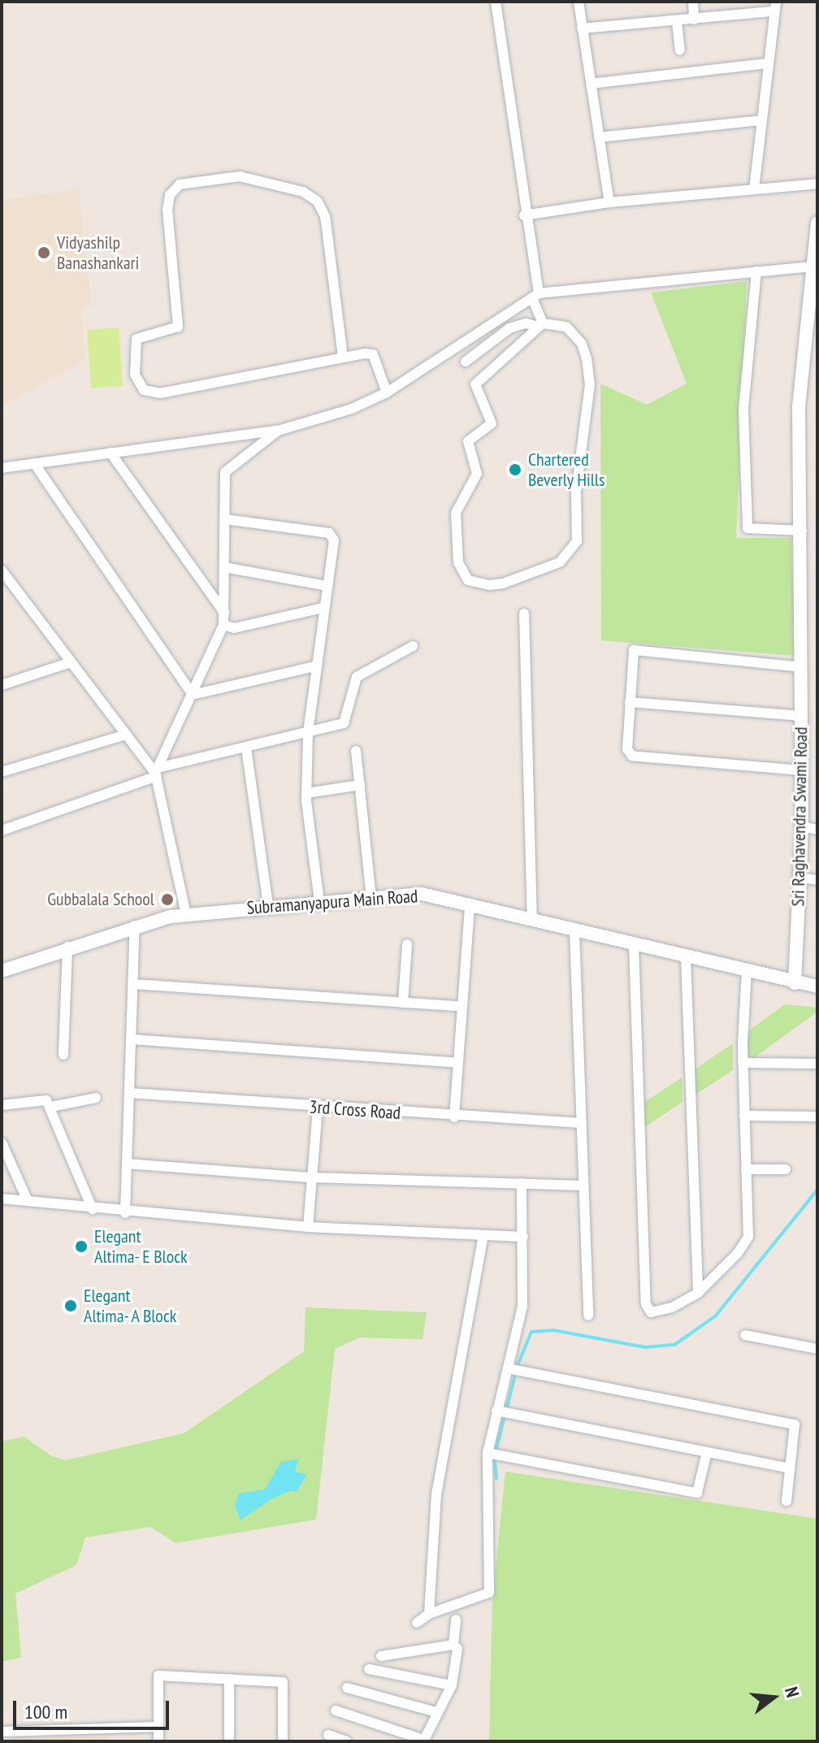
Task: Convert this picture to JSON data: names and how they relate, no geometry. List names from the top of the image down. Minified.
{"streets":{"street":["Sri Raghavendra Swami Road","Subramanyapura Main Road","3rd Cross Road"]},"crossings":[["Sri Raghavendra Swami Road","Subramanyapura Main Road"]],"places":["Vidyashilp Banashankari","Chartered Beverly Hills","Gubbalala School","Elegant Altima- E Block","Elegant Altima- A Block"],"scale_bar":"100 m","north":"right"}
